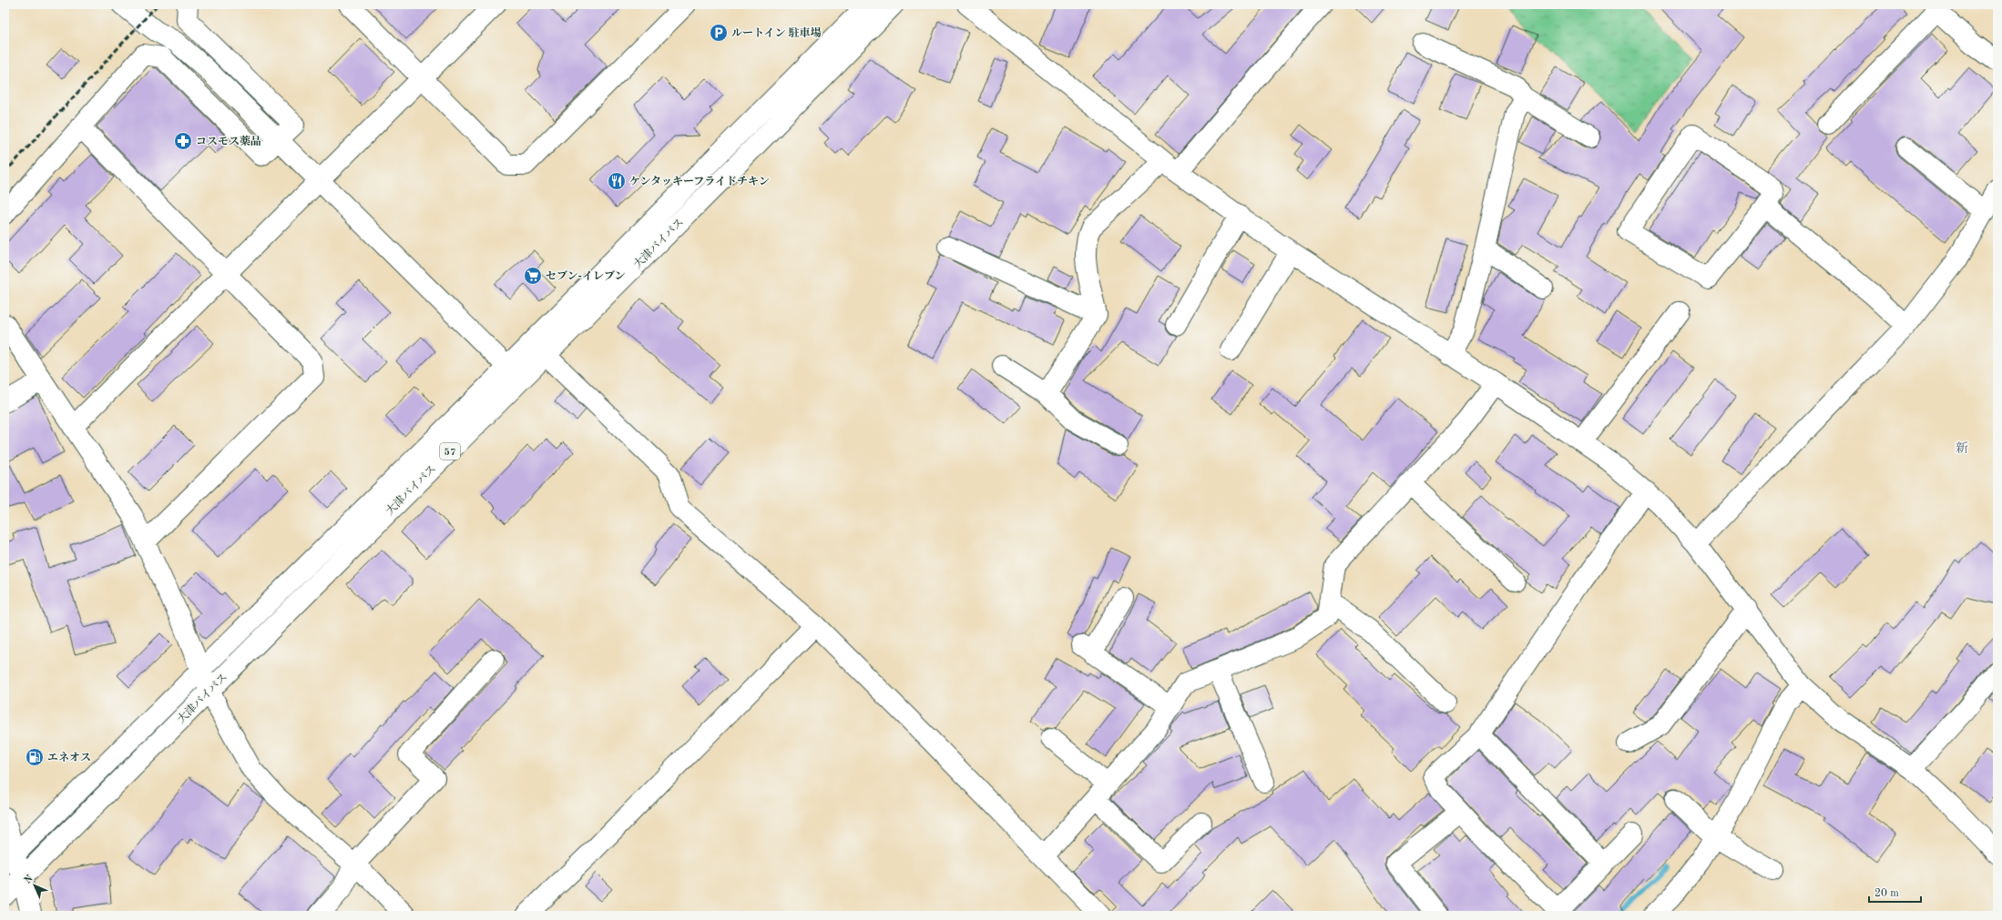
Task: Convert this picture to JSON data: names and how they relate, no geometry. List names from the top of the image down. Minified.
{"streets":{"main road":["大津バイパス","57"]},"districts":["新"],"places":{"parking":["ルートイン 駐車場"],"pharmacy":["コスモス薬品"],"restaurant":["ケンタッキーフライドチキン"],"supermarket":["セブン-イレブン"],"fuel station":["エネオス"]},"scale_bar":"20 m","north":"top left"}
